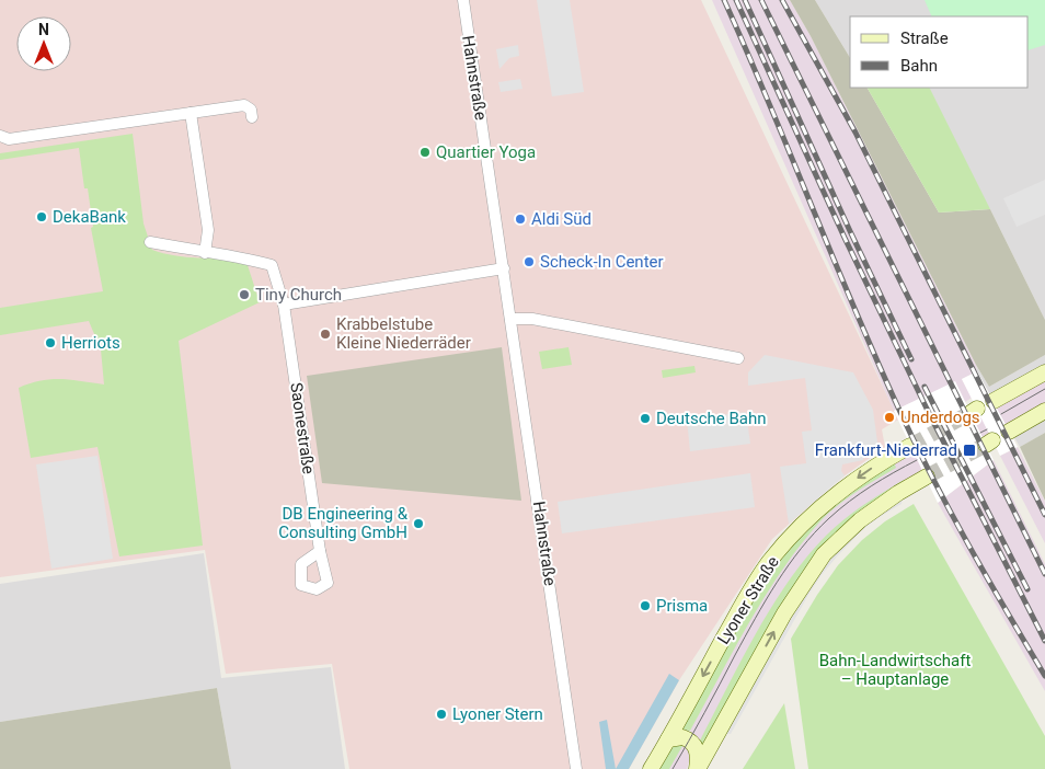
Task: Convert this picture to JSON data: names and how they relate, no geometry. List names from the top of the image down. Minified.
{"streets":{"main road":["Lyoner Straße"],"street":["Hahnstraße","Saonestraße"]},"parks":["Bahn-Landwirtschaft – Hauptanlage"],"places":{"other":["Quartier Yoga","DekaBank","Aldi Süd","Scheck-In Center","Tiny Church","Krabbelstube Kleine Niederräder","Herriots","Underdogs","Deutsche Bahn","DB Engineering & Consulting GmbH","Prisma","Lyoner Stern"],"transit":["Frankfurt-Niederrad"]},"legend":["Straße","Bahn"],"north":"top"}
